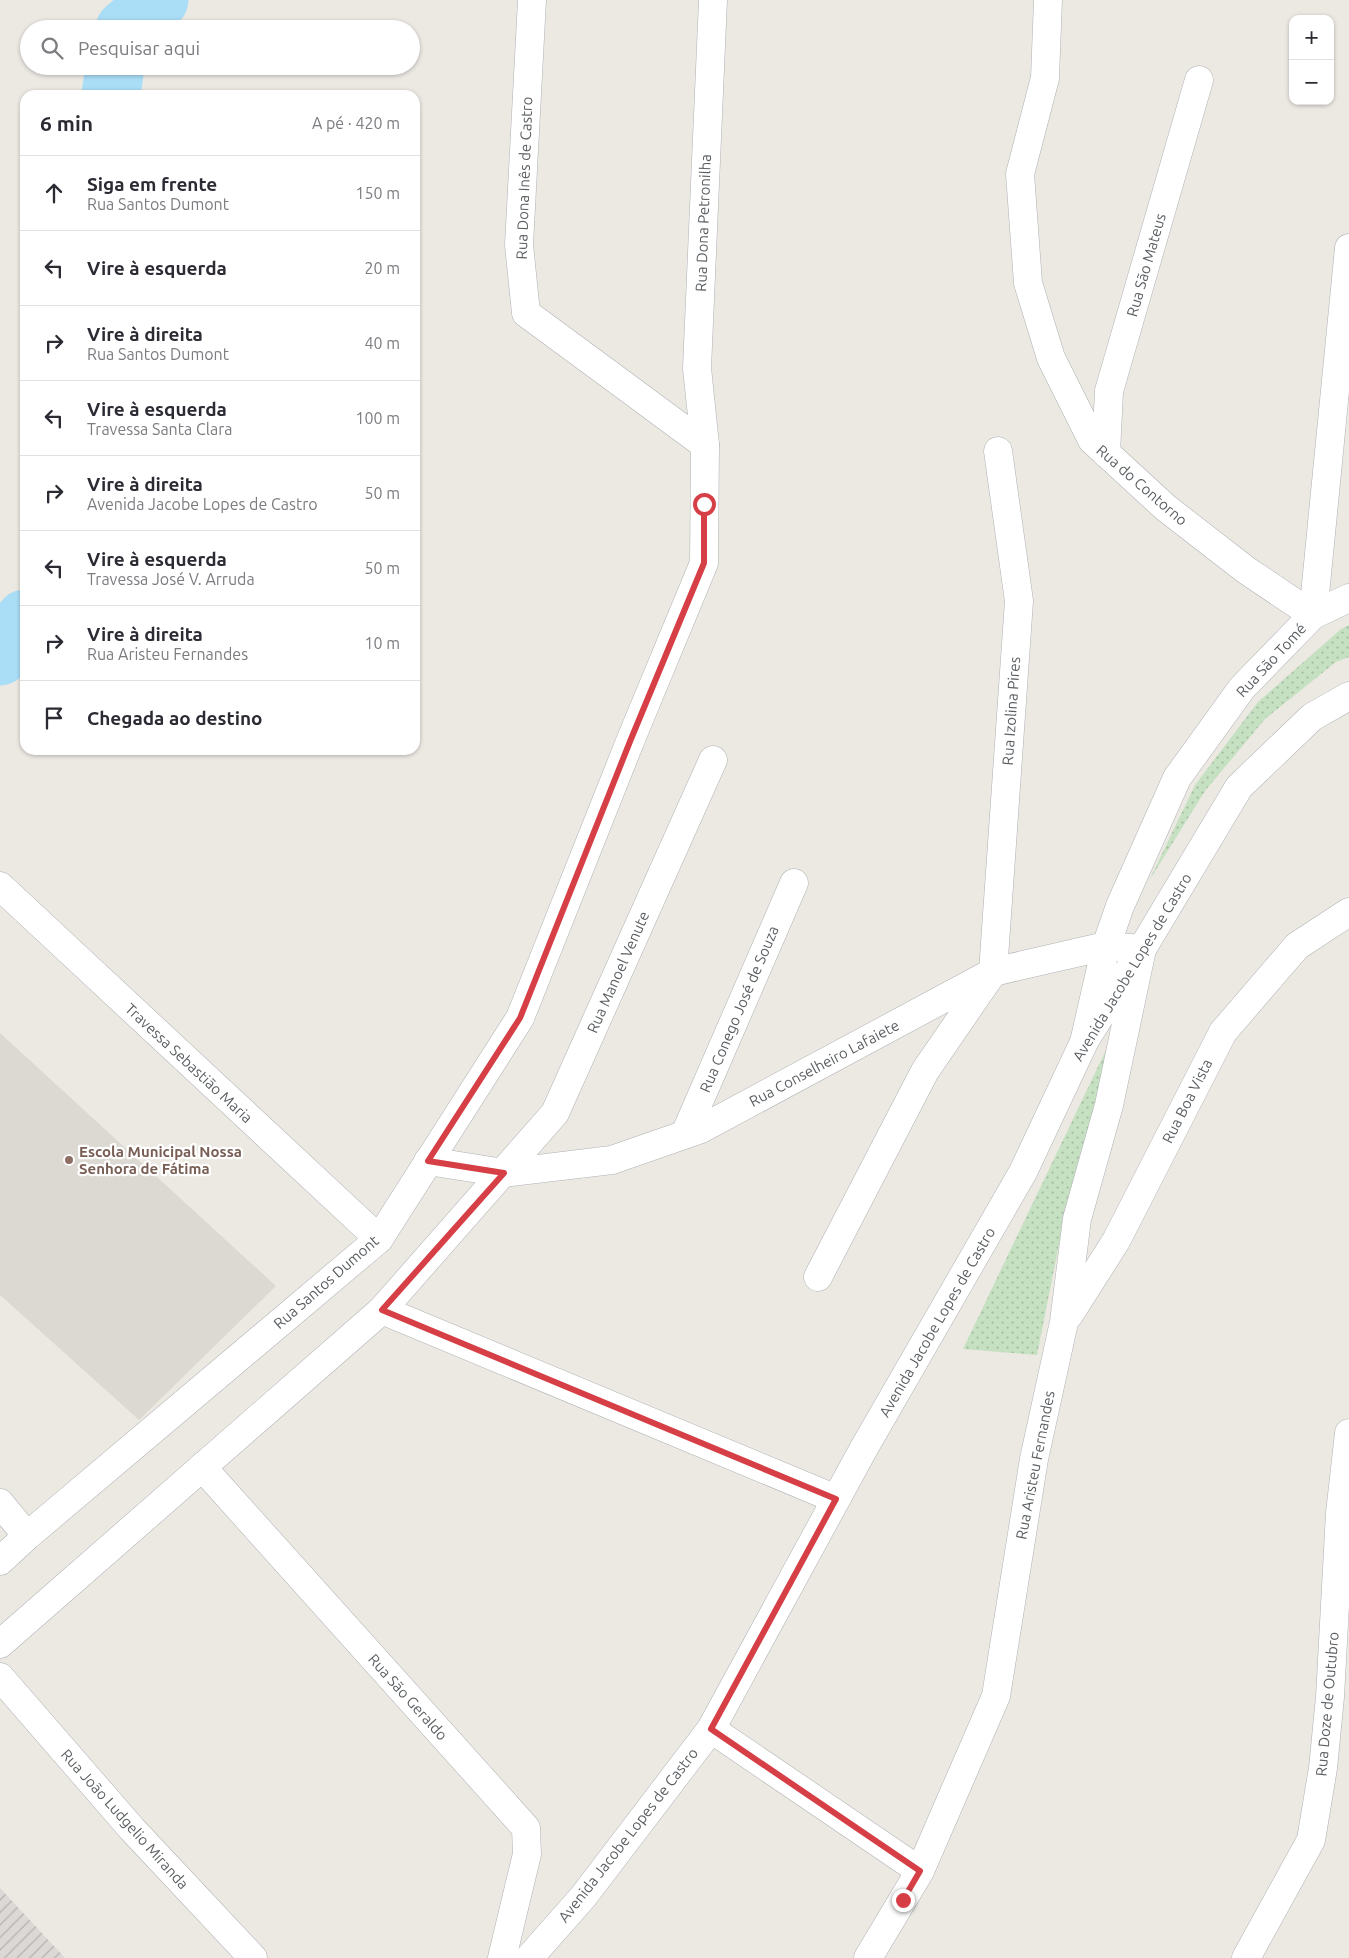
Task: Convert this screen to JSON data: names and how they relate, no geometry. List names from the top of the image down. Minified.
{"streets":{"street":["Rua Dona Inês de Castro","Rua Dona Petronilha","Rua São Mateus","Rua do Contorno","Rua São Tomé","Rua Izolina Pires","Avenida Jacobe Lopes de Castro","Rua Manoel Venute","Rua Conego José de Souza","Travessa Sebastião Maria","Rua Conselheiro Lafaiete","Rua Boa Vista","Rua Santos Dumont","Rua Aristeu Fernandes","Rua São Geraldo","Rua Doze de Outubro","Rua João Ludgelio Miranda"]},"crossings":[["Rua Dona Inês de Castro","Rua Dona Petronilha"],["Rua Dona Inês de Castro","Rua Santos Dumont"],["Rua Dona Petronilha","Rua Santos Dumont"],["Rua São Mateus","Rua do Contorno"],["Rua do Contorno","Rua São Tomé"],["Rua São Tomé","Avenida Jacobe Lopes de Castro"],["Rua São Tomé","Rua Conselheiro Lafaiete"],["Rua Izolina Pires","Rua Conselheiro Lafaiete"],["Avenida Jacobe Lopes de Castro","Rua Conselheiro Lafaiete"],["Avenida Jacobe Lopes de Castro","Rua Aristeu Fernandes"],["Rua Manoel Venute","Rua Conselheiro Lafaiete"],["Rua Conego José de Souza","Rua Conselheiro Lafaiete"],["Travessa Sebastião Maria","Rua Santos Dumont"],["Rua Conselheiro Lafaiete","Rua Santos Dumont"],["Rua Conselheiro Lafaiete","Rua Aristeu Fernandes"],["Rua Boa Vista","Rua Aristeu Fernandes"]],"places":["Escola Municipal Nossa Senhora de Fátima"],"page":{"map_buttons":["+","−"],"search":"Pesquisar aqui","heading":["6 min","A pé · 420 m"],"list":[["Siga em frente","Rua Santos Dumont","150 m"],["Vire à esquerda","20 m"],["Vire à direita","Rua Santos Dumont","40 m"],["Vire à esquerda","Travessa Santa Clara","100 m"],["Vire à direita","Avenida Jacobe Lopes de Castro","50 m"],["Vire à esquerda","Travessa José V. Arruda","50 m"],["Vire à direita","Rua Aristeu Fernandes","10 m"],"Chegada ao destino"]}}
